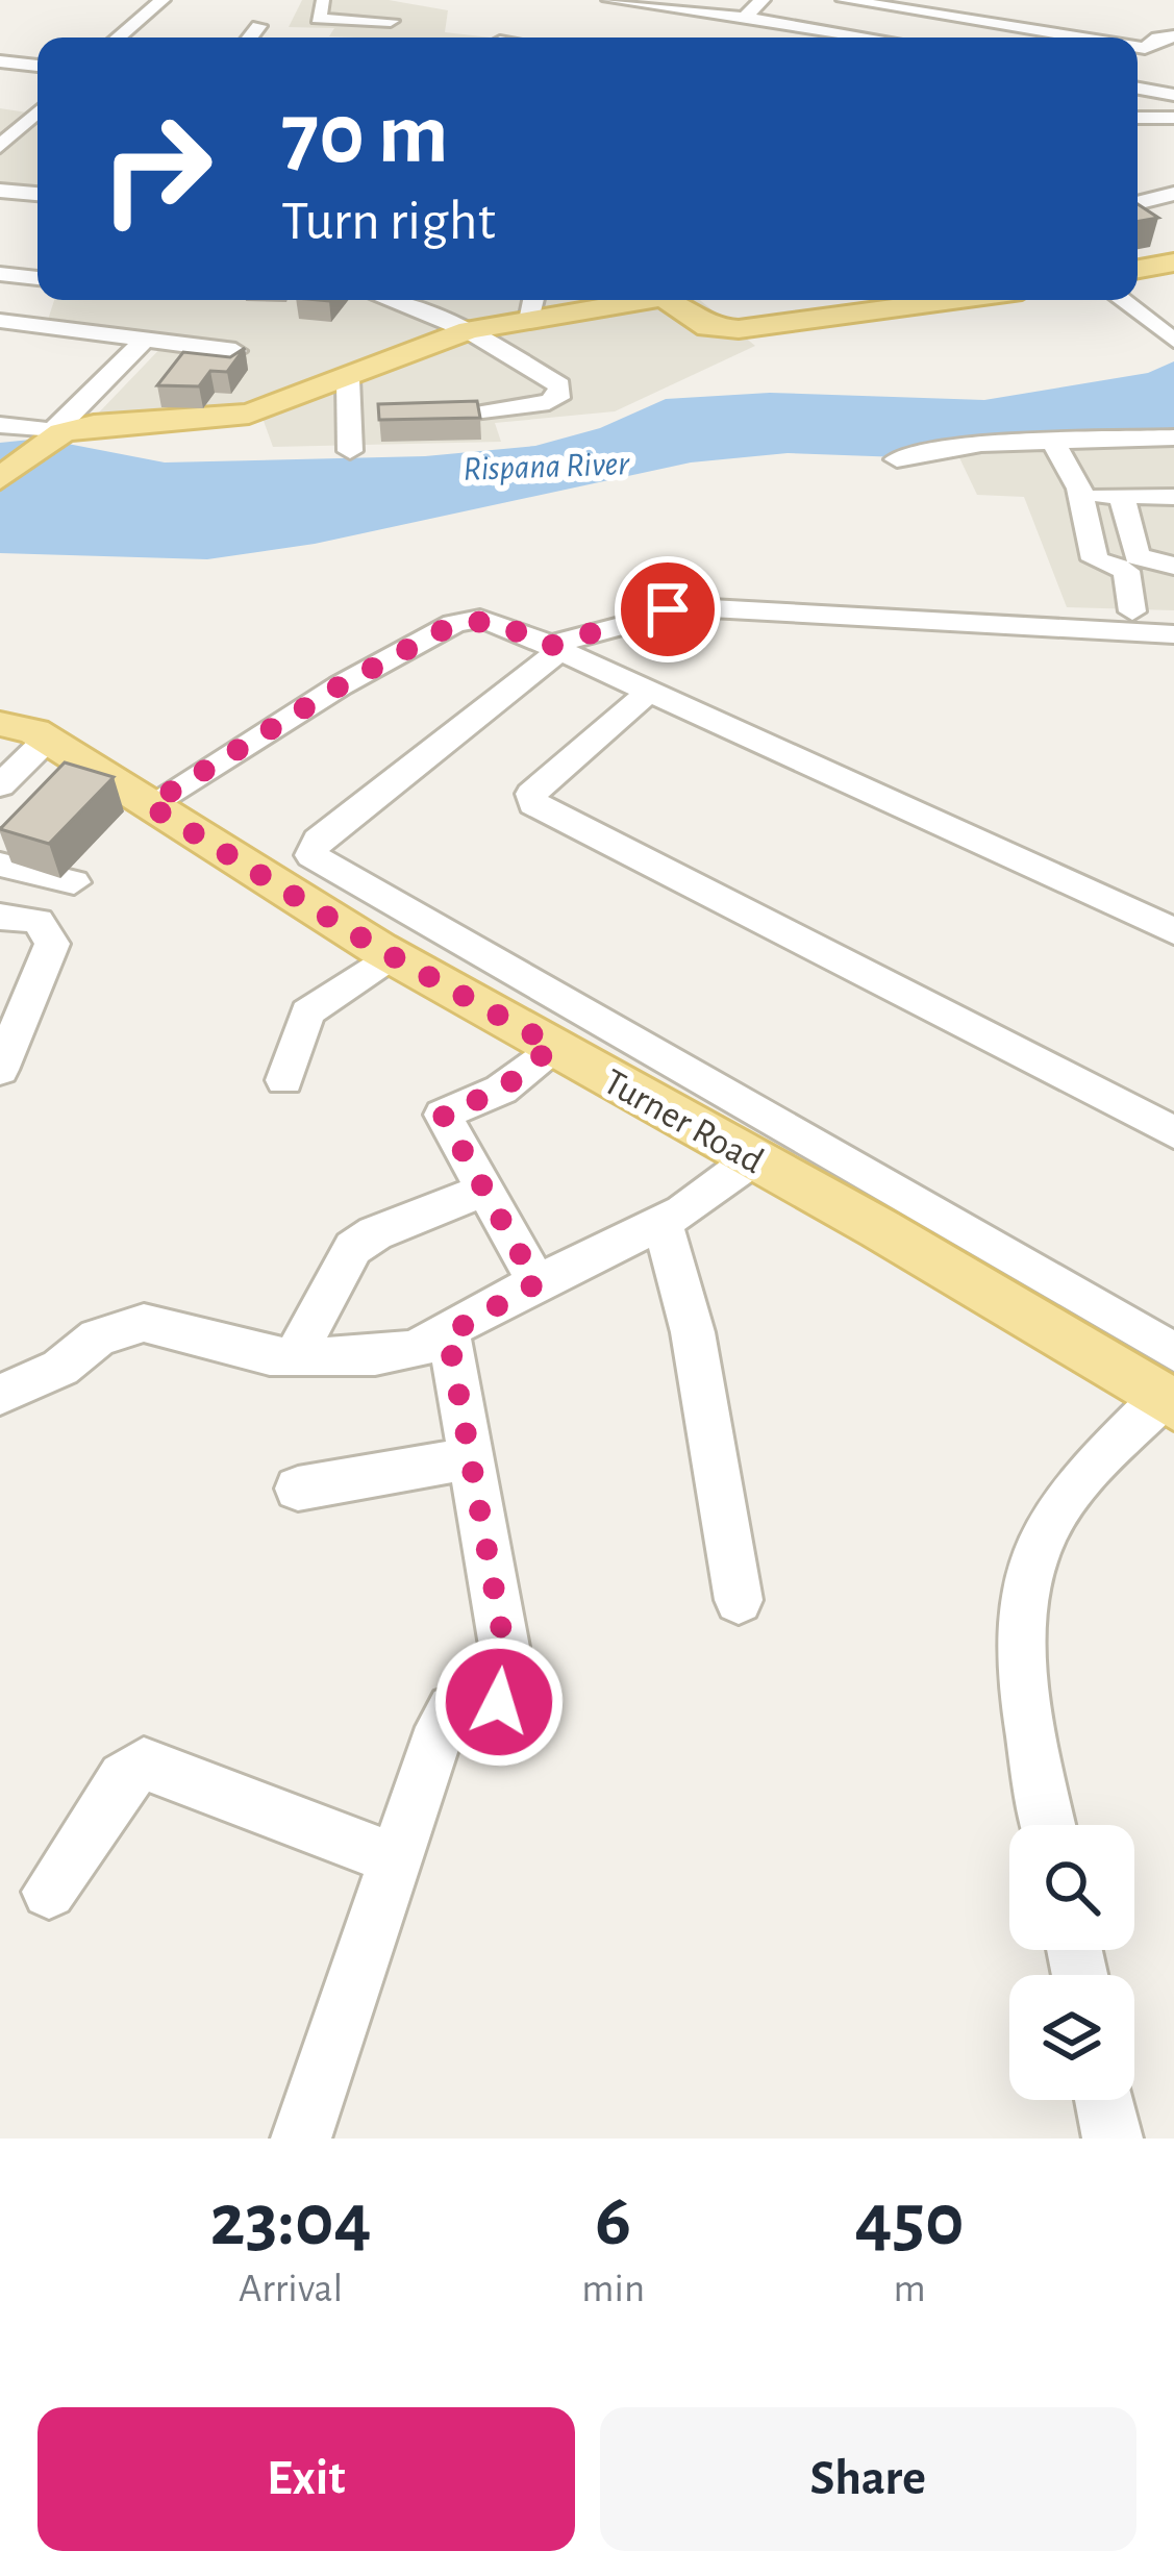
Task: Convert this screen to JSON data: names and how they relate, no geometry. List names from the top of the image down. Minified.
{"streets":{"main road":["Turner Road"]},"water":["Rispana River"],"page":{"turn":["70 m","Turn right"],"eta":["23:04","Arrival","6","min","450","m"],"buttons":["Exit","Share"]}}
